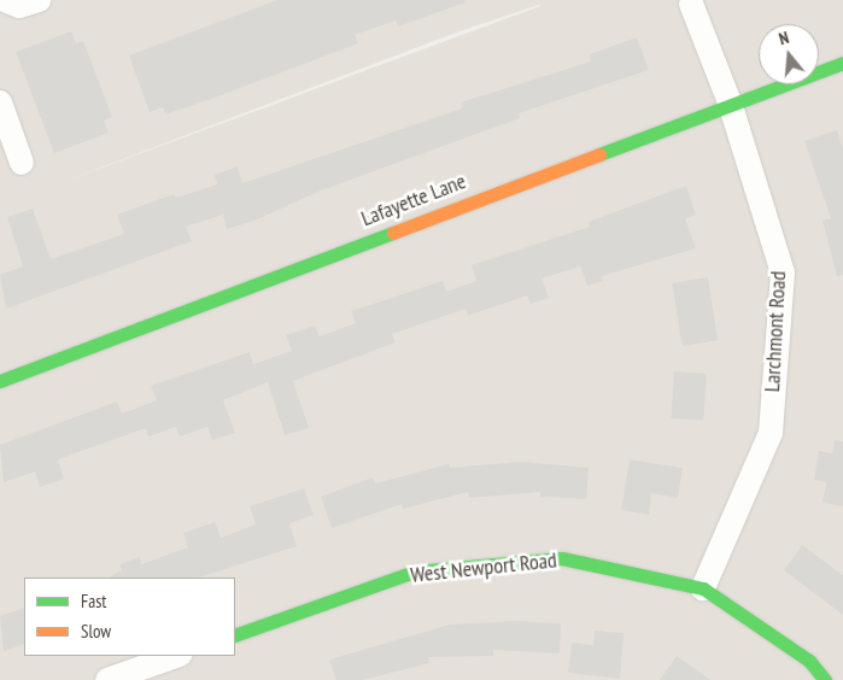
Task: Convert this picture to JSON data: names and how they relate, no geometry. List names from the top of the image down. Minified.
{"streets":{"street":["Lafayette Lane","Larchmont Road","West Newport Road"]},"crossings":[["Lafayette Lane","Larchmont Road"],["Larchmont Road","West Newport Road"]],"legend":["Fast","Slow"],"north":"top"}
